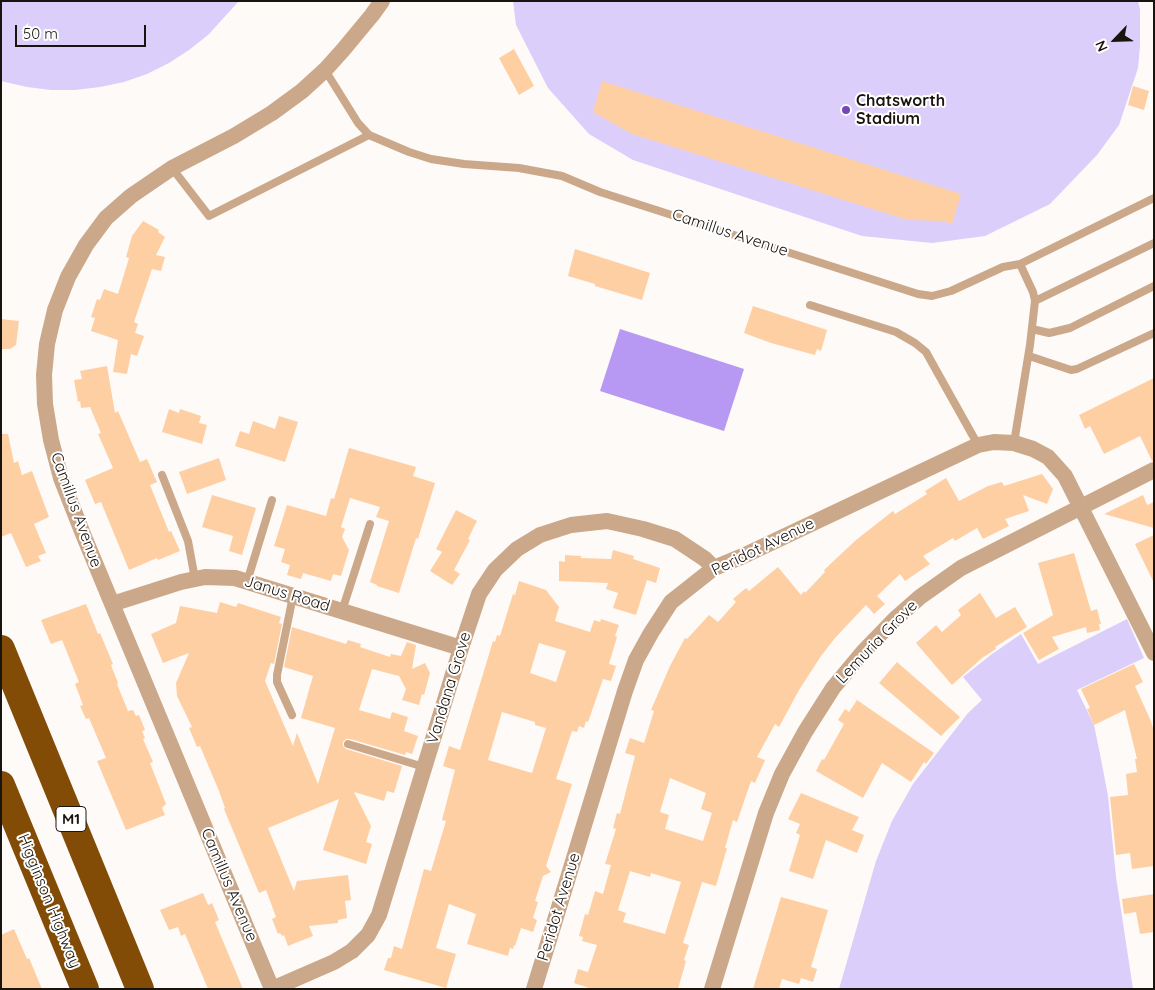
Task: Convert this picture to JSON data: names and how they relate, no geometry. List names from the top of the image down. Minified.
{"streets":{"highway":["M1","Higginson Highway"],"street":["Camillus Avenue","Peridot Avenue","Janus Road","Lemuria Grove","Vandana Grove"]},"crossings":[["Camillus Avenue","Janus Road"],["Camillus Avenue","Vandana Grove"],["Peridot Avenue","Lemuria Grove"],["Peridot Avenue","Vandana Grove"],["Janus Road","Vandana Grove"]],"places":["Chatsworth Stadium"],"scale_bar":"50 m","north":"bottom left"}
